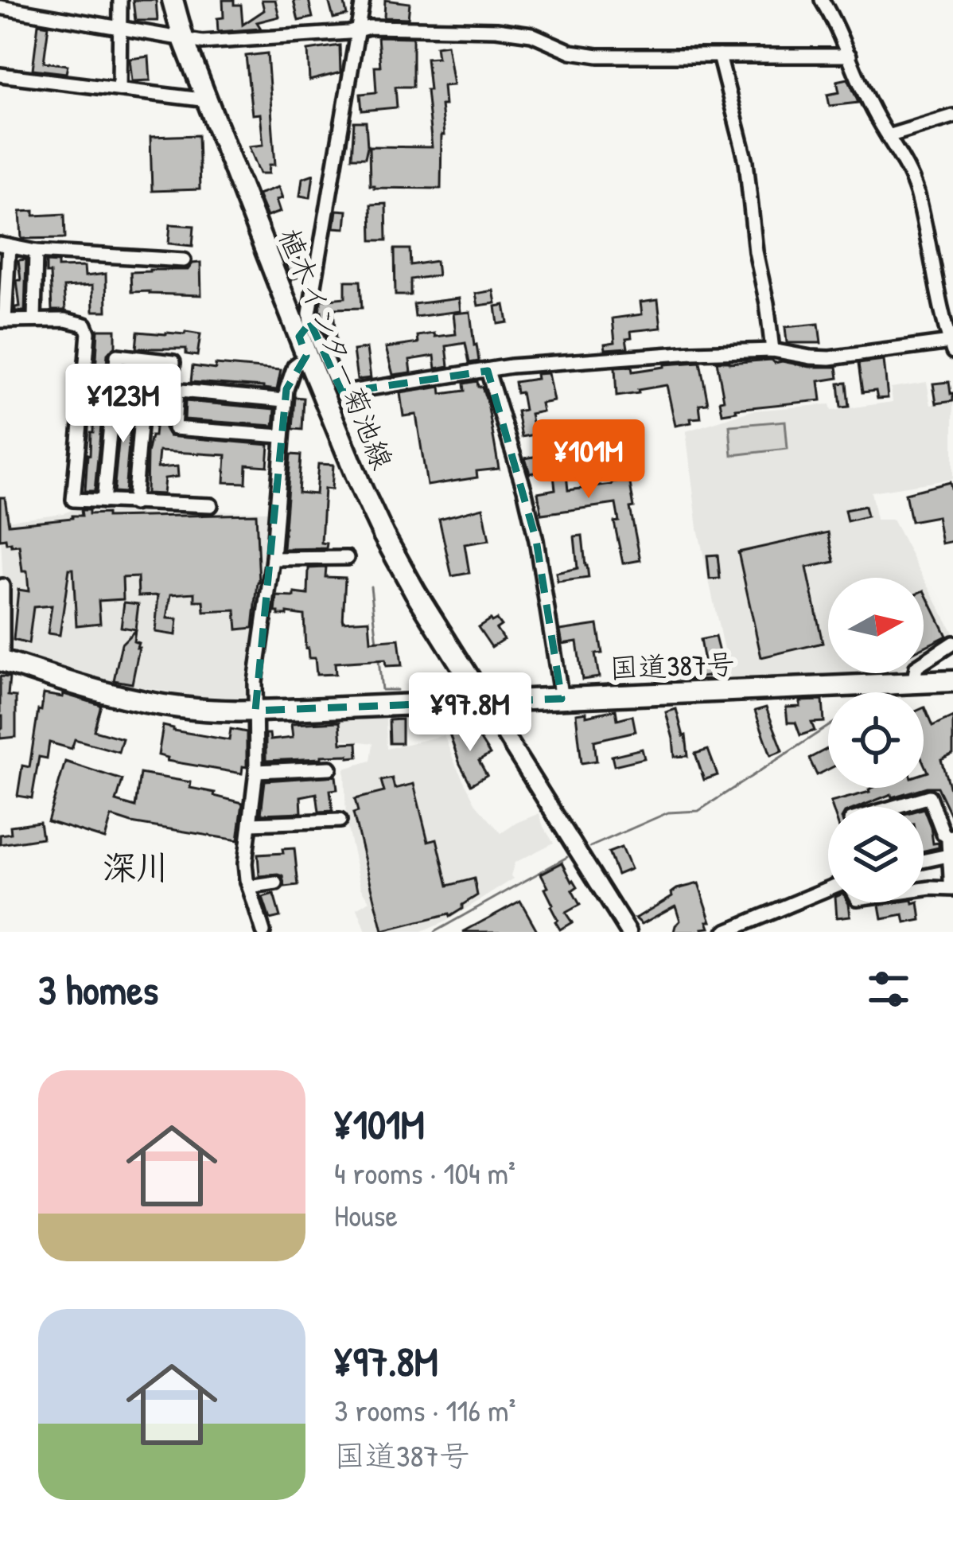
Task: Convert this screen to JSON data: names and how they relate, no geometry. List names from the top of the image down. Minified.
{"streets":{"main road":["植木インター菊池線","国道387号"]},"crossings":[["植木インター菊池線","国道387号"]],"districts":["深川"],"north":"right","page":{"price":["¥123M","¥101M","¥97.8M"],"heading":"3 homes","list":[{"name":"¥101M","note":"4 rooms · 104 m² · House"},{"name":"¥97.8M","note":"3 rooms · 116 m² · 国道387号"}]}}
